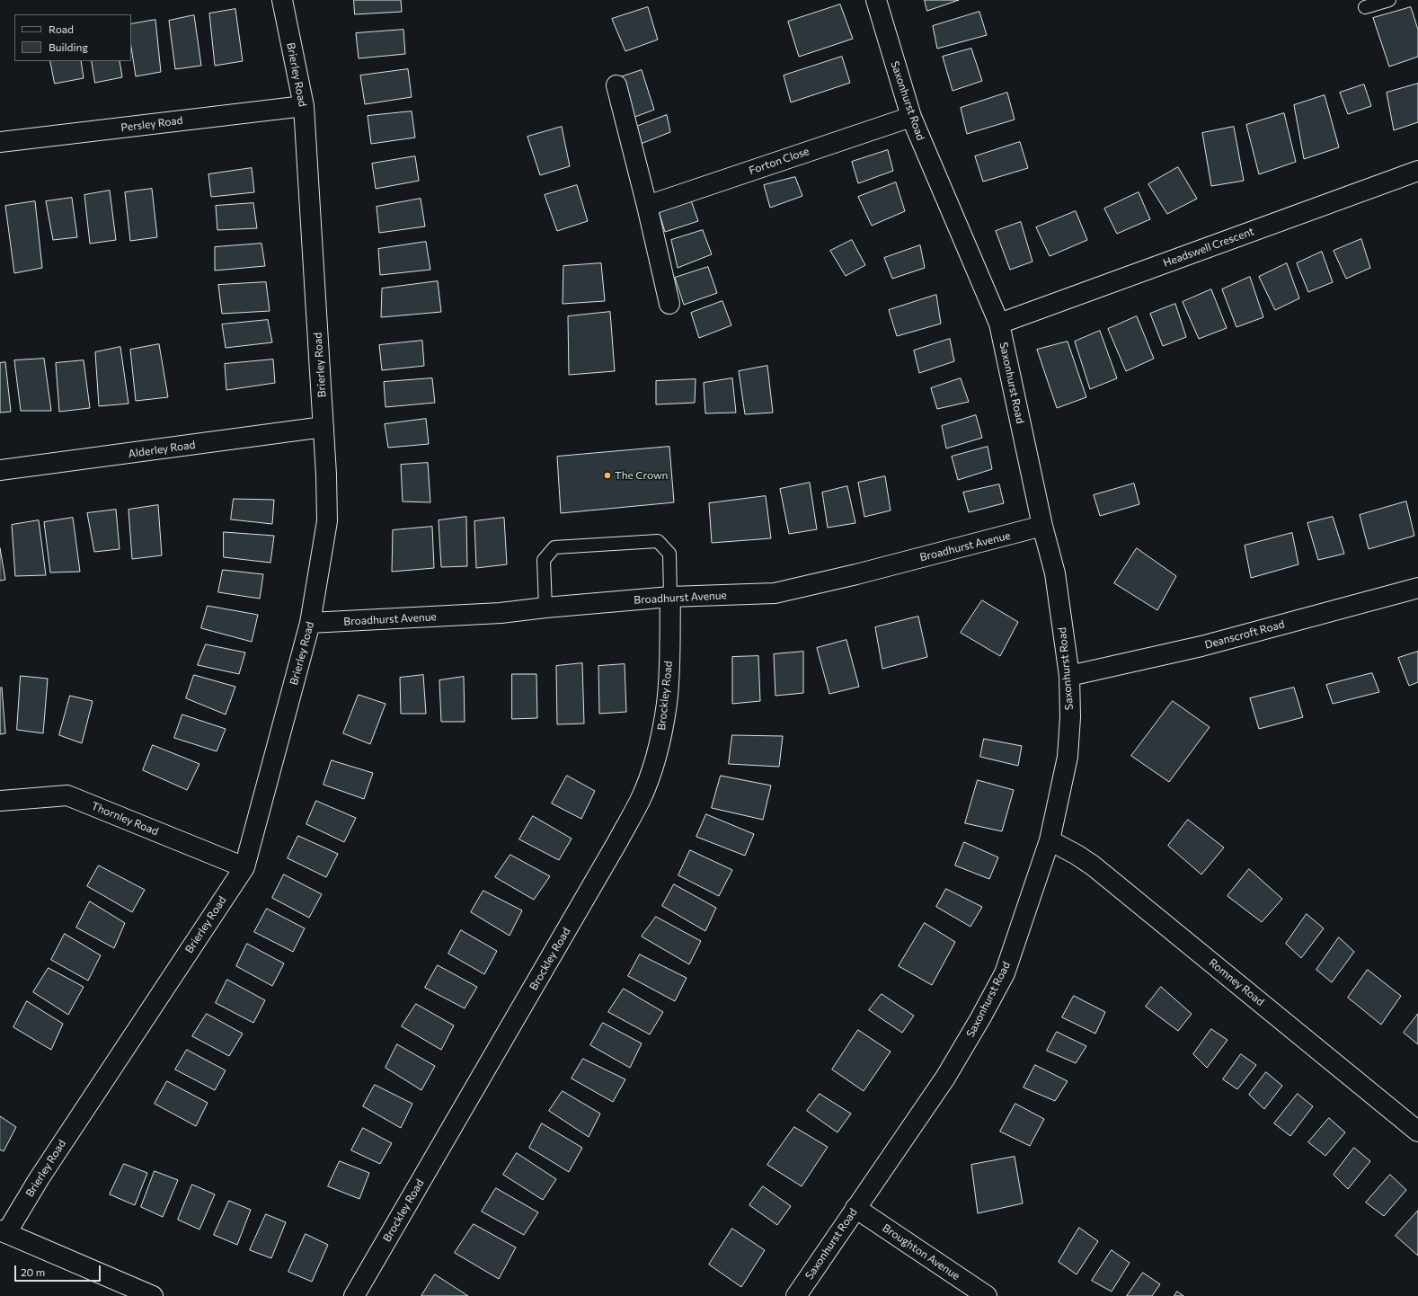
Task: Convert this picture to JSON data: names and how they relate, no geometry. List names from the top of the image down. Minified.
{"streets":{"street":["Brierley Road","Saxonhurst Road","Persley Road","Forton Close","Headswell Crescent","Alderley Road","Broadhurst Avenue","Deanscroft Road","Brockley Road","Thornley Road","Romney Road","Broughton Avenue"]},"crossings":[["Brierley Road","Persley Road"],["Brierley Road","Alderley Road"],["Brierley Road","Broadhurst Avenue"],["Brierley Road","Thornley Road"],["Saxonhurst Road","Forton Close"],["Saxonhurst Road","Headswell Crescent"],["Saxonhurst Road","Broadhurst Avenue"],["Saxonhurst Road","Deanscroft Road"],["Saxonhurst Road","Romney Road"],["Saxonhurst Road","Broughton Avenue"],["Broadhurst Avenue","Brockley Road"]],"places":["The Crown"],"legend":["Road","Building"],"scale_bar":"20 m"}
